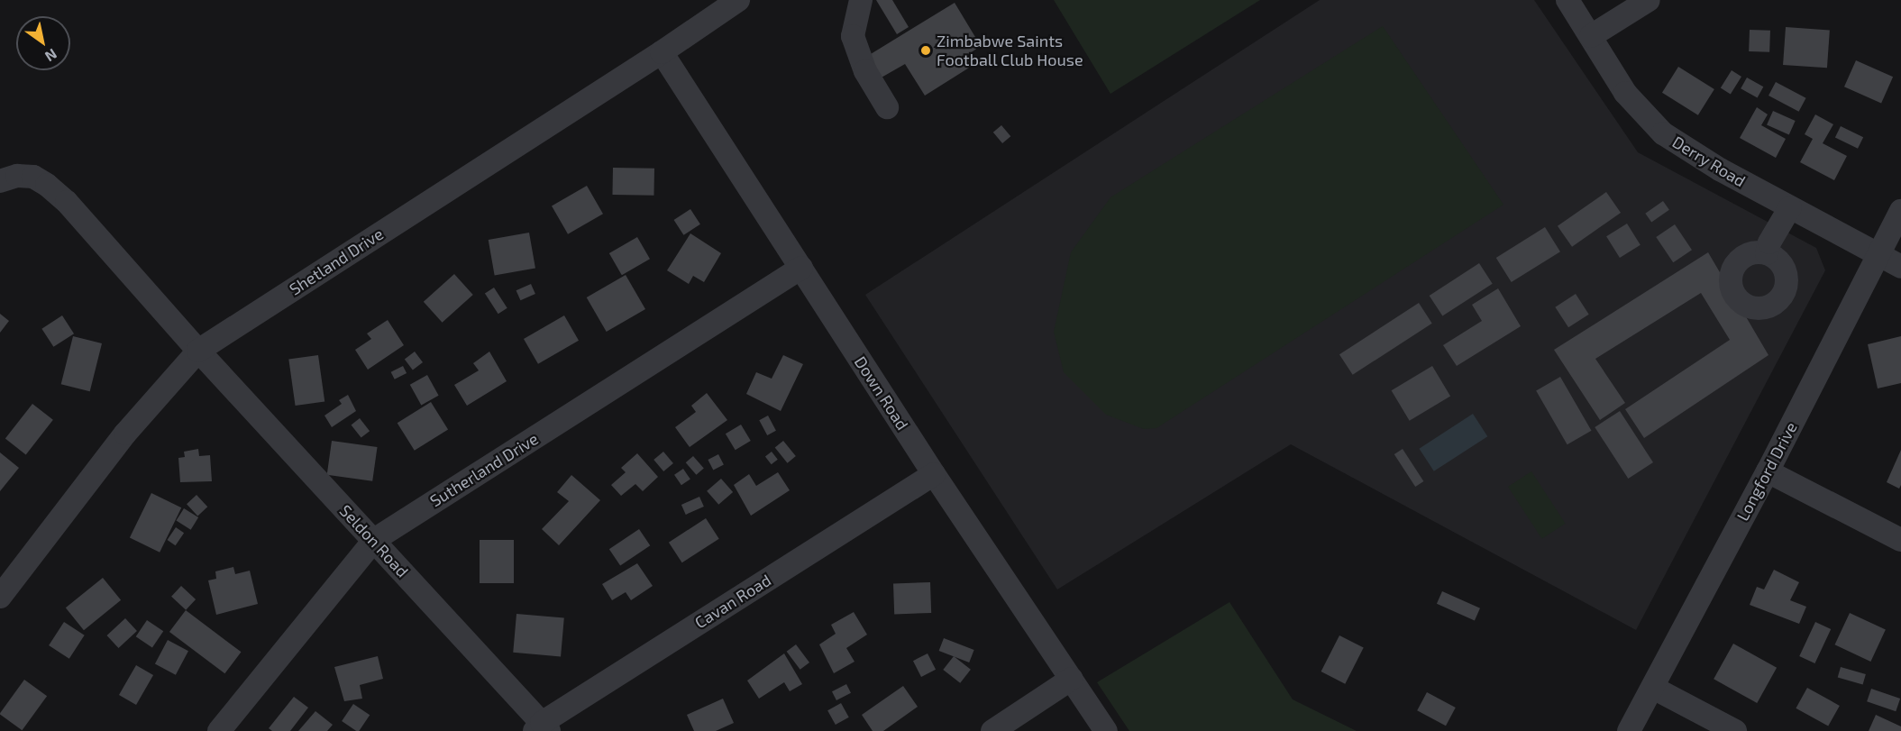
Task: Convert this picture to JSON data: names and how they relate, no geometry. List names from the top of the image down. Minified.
{"streets":{"street":["Derry Road","Shetland Drive","Down Road","Sutherland Drive","Longford Drive","Seldon Road","Cavan Road"]},"crossings":[["Derry Road","Longford Drive"],["Shetland Drive","Down Road"],["Shetland Drive","Seldon Road"],["Down Road","Sutherland Drive"],["Down Road","Cavan Road"],["Sutherland Drive","Seldon Road"],["Seldon Road","Cavan Road"]],"places":["Zimbabwe Saints Football Club House"],"north":"bottom right"}
